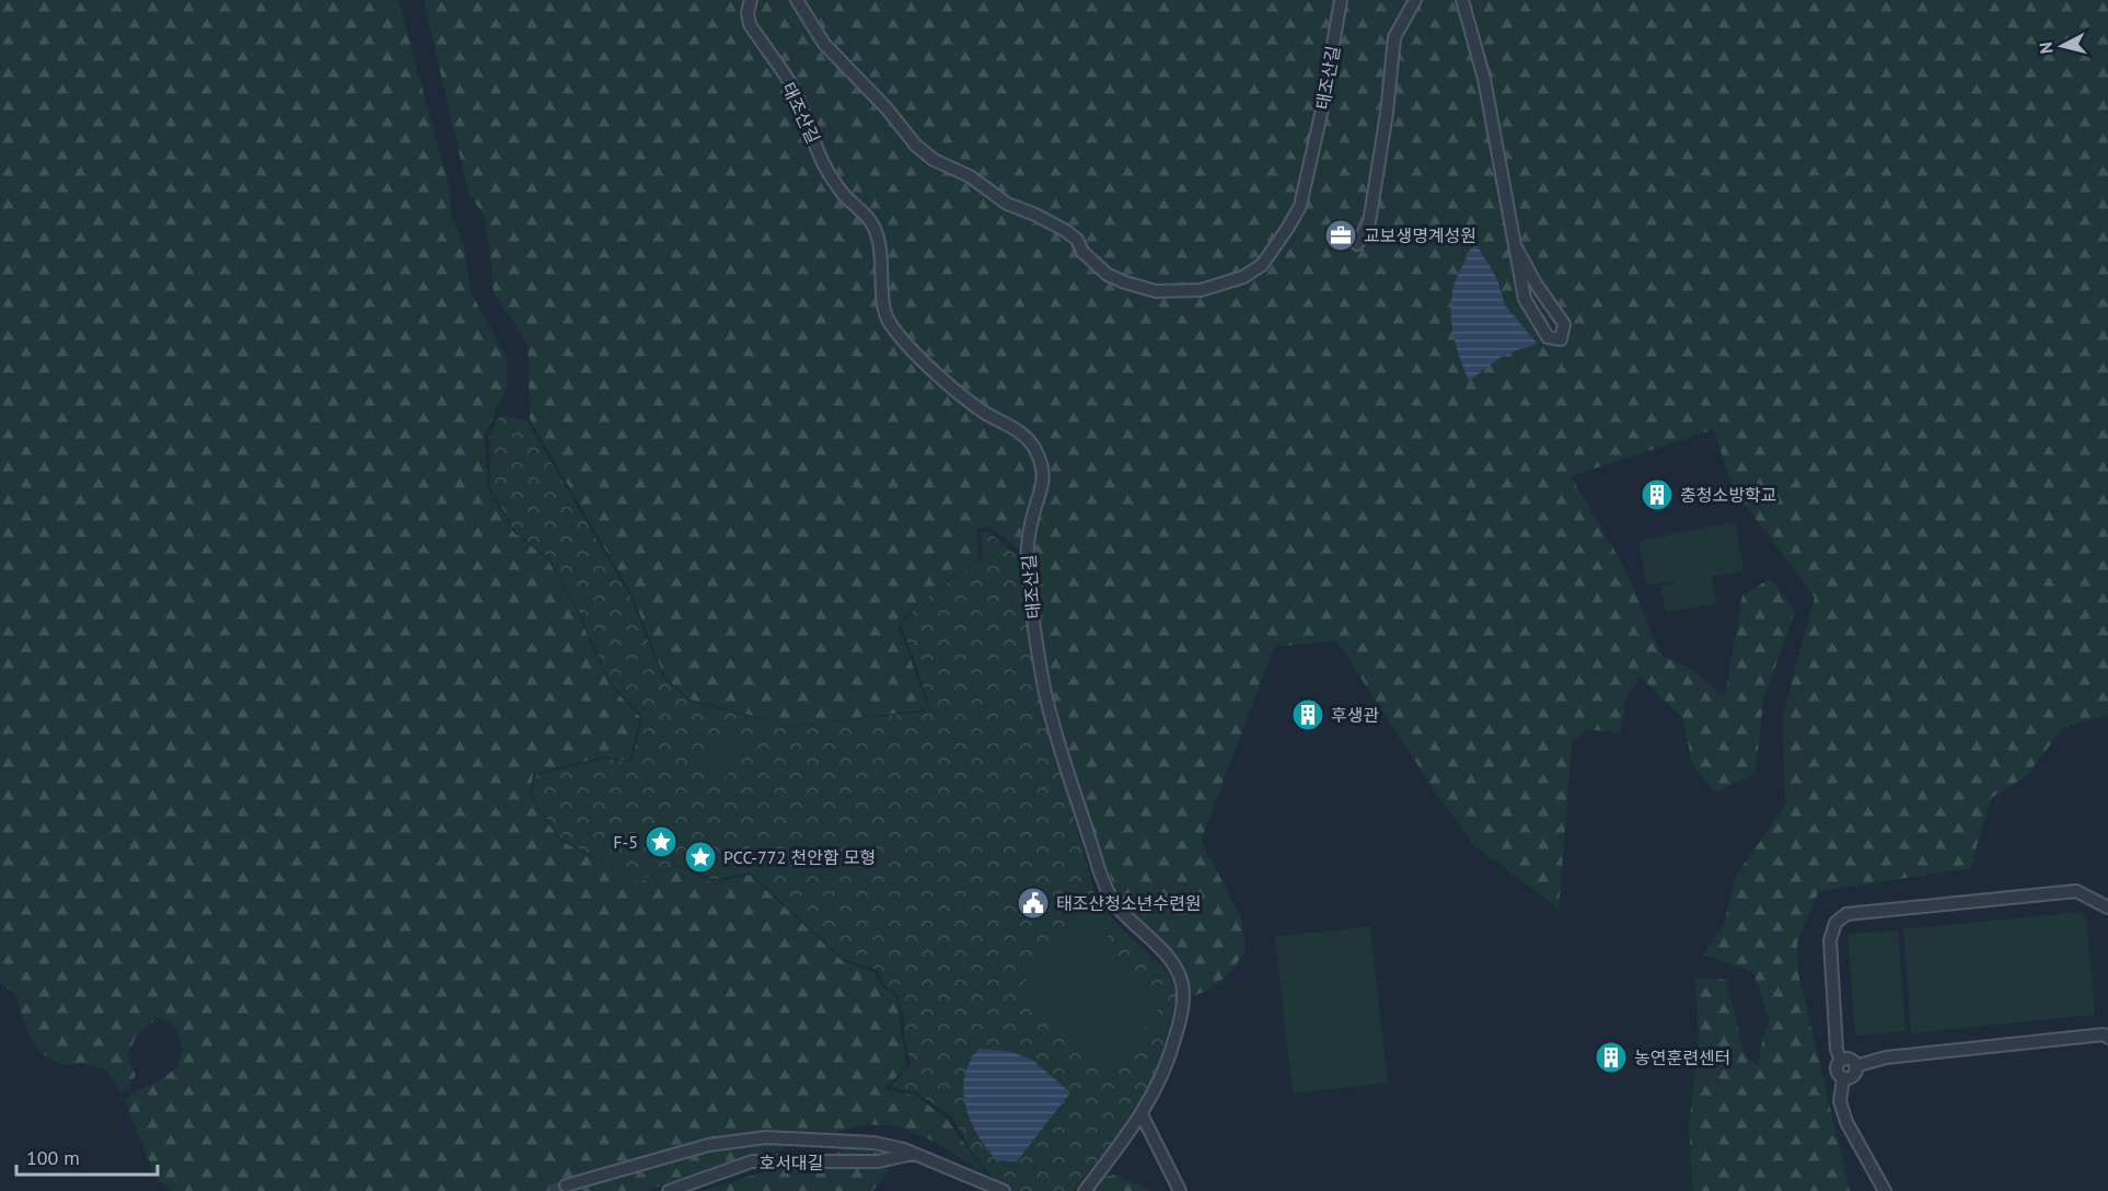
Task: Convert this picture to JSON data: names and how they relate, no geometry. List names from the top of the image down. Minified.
{"streets":{"street":["태조산길","호서대길"]},"places":{"office":["교보생명계성원"],"building":["충청소방학교","후생관","농연훈련센터"],"place":["F-5","PCC-772 천안함 모형"],"public building":["태조산청소년수련원"]},"scale_bar":"100 m","north":"left"}
